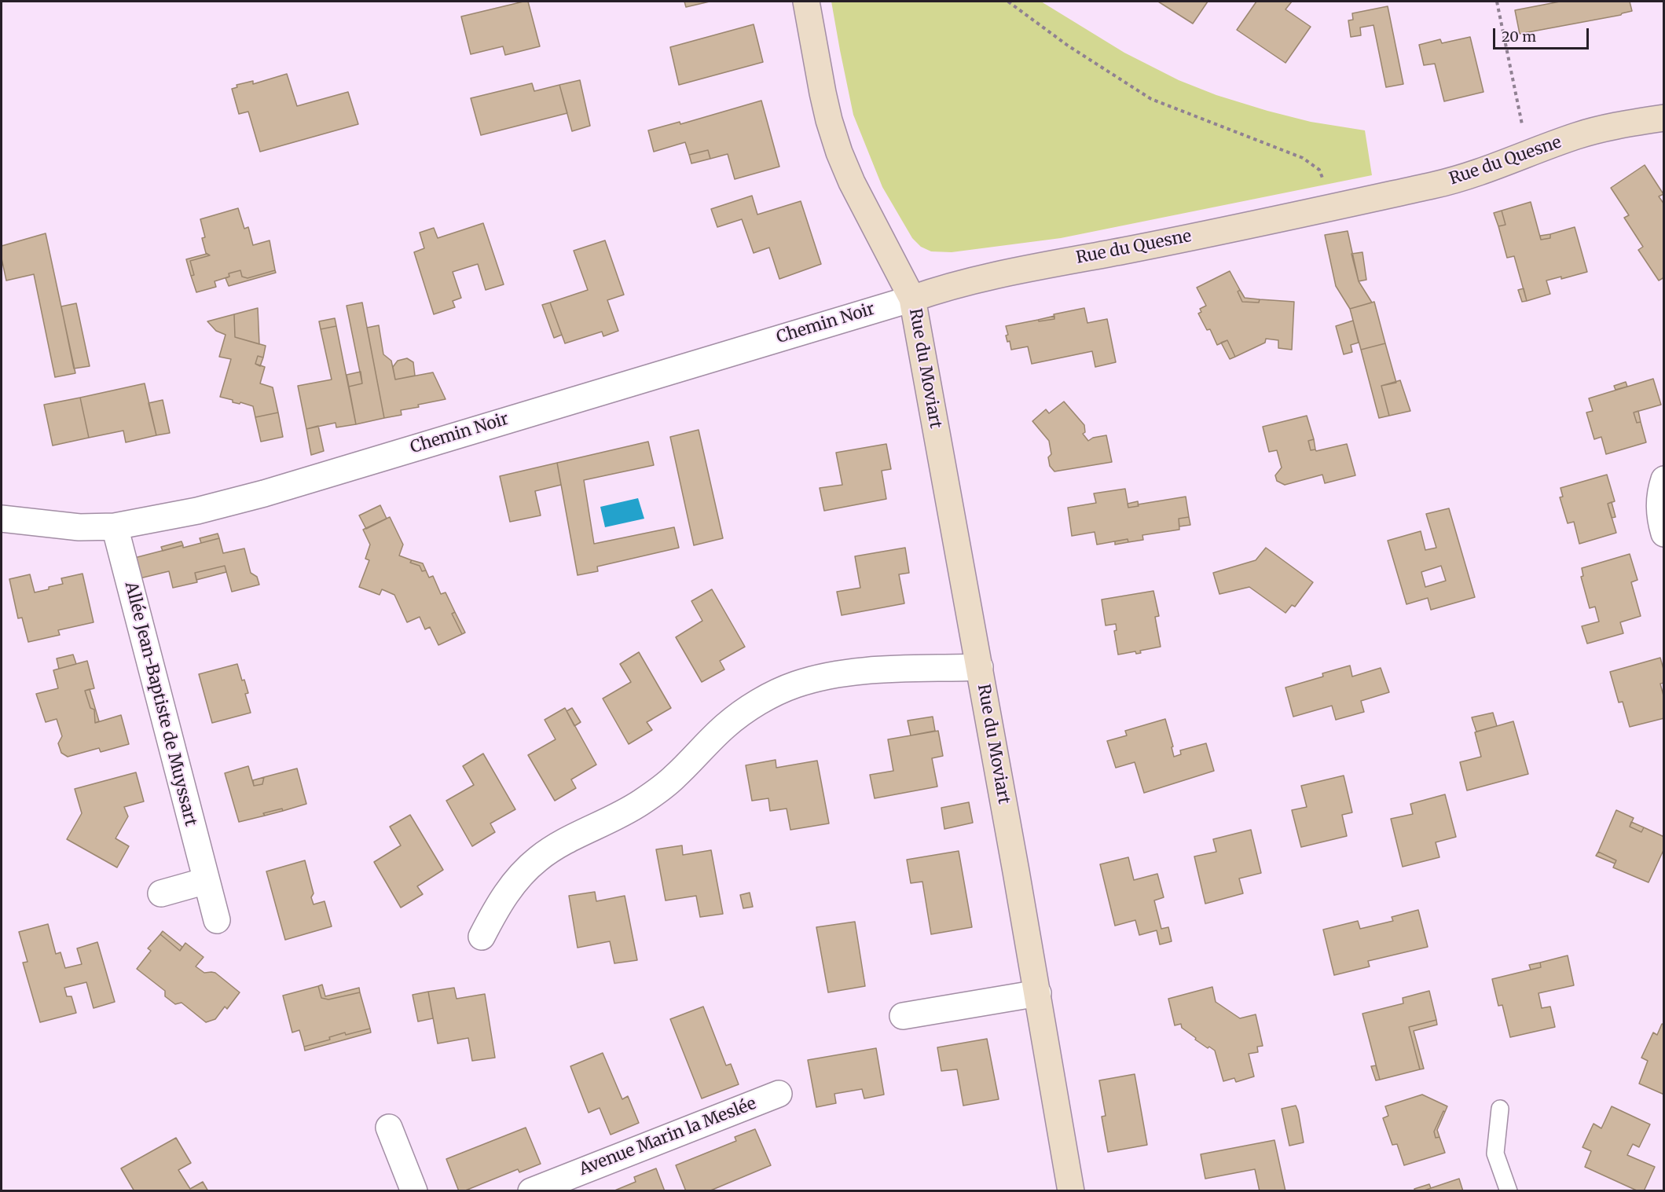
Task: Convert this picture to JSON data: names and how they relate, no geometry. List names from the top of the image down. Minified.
{"streets":{"street":["Rue du Quesne","Chemin Noir","Rue du Moviart","Allée Jean-Baptiste de Muyssart","Avenue Marin la Meslée"]},"crossings":[["Rue du Quesne","Chemin Noir"],["Rue du Quesne","Rue du Moviart"],["Chemin Noir","Rue du Moviart"],["Chemin Noir","Allée Jean-Baptiste de Muyssart"]],"scale_bar":"20 m"}
